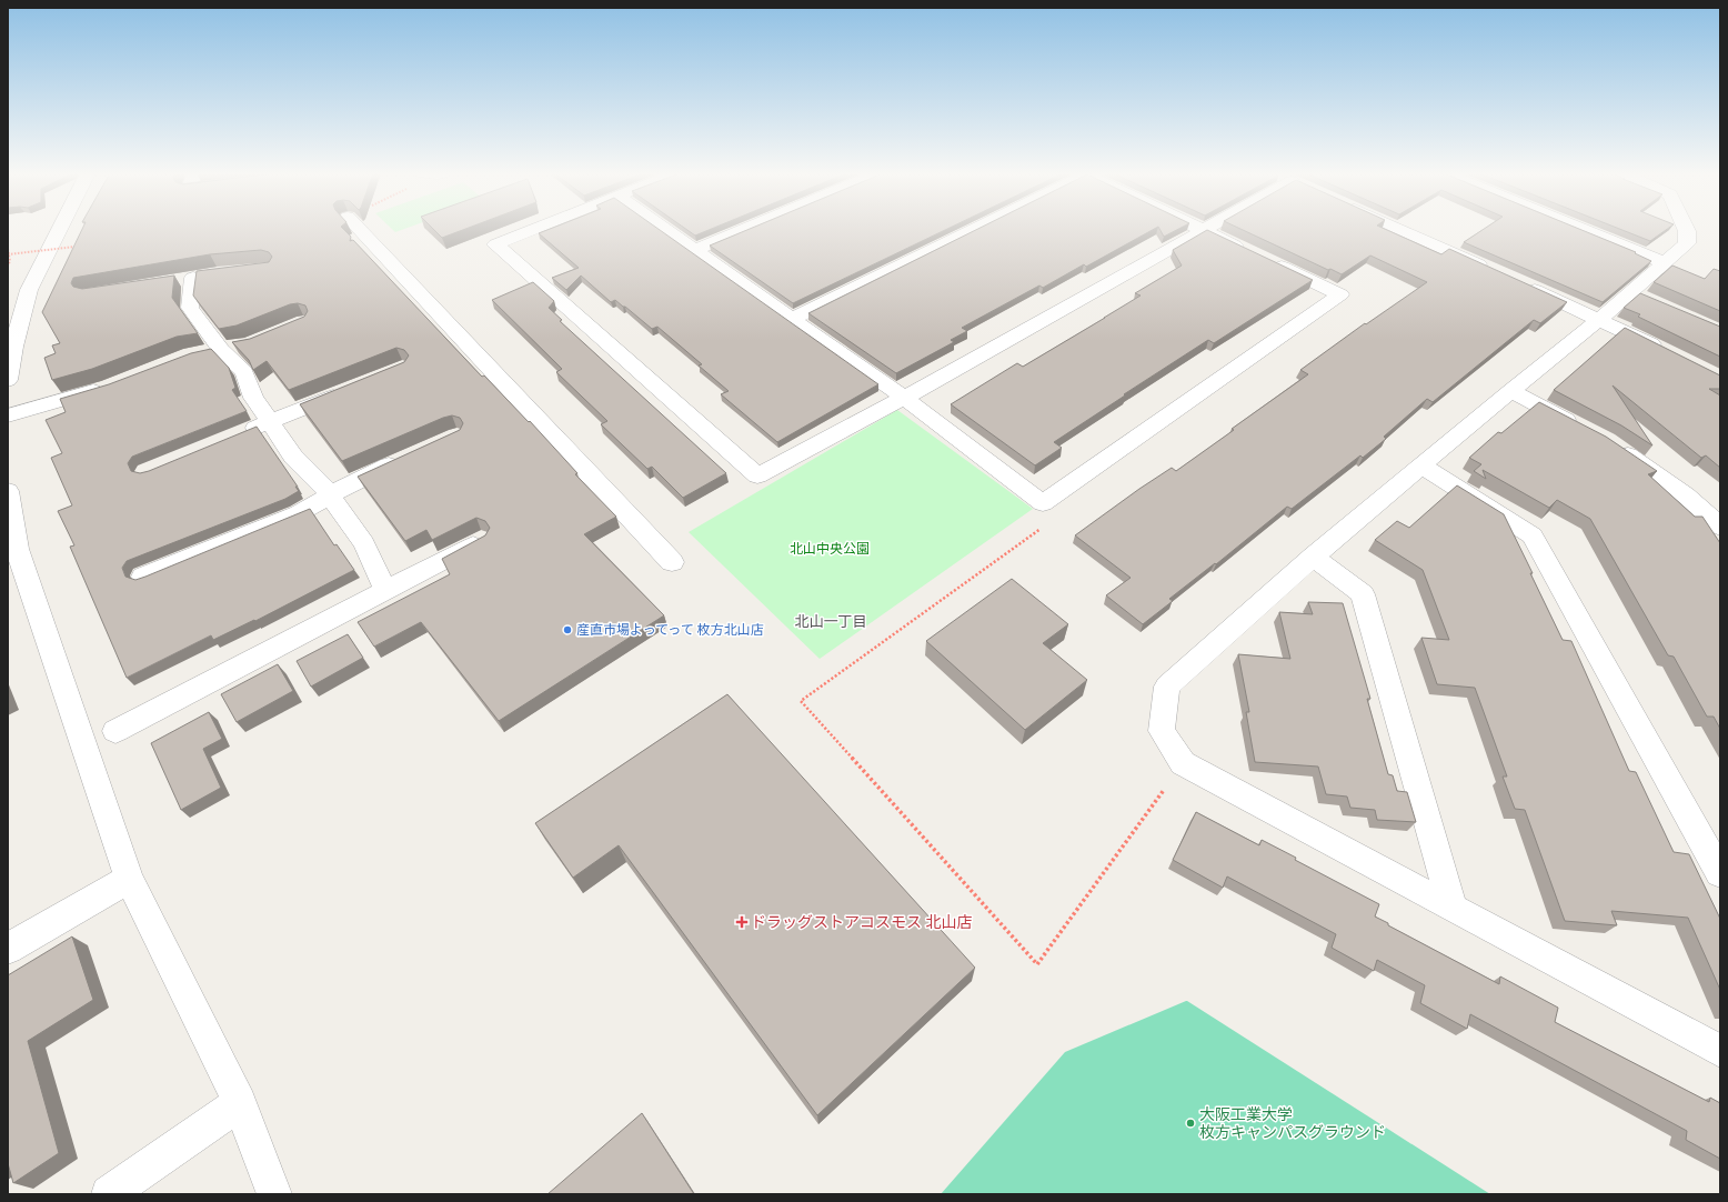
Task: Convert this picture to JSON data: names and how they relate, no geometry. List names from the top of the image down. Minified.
{"districts":["北山一丁目"],"parks":["北山中央公園"],"places":{"other":["産直市場よってって 枚方北山店","大阪工業大学 枚方キャンパスグラウンド"],"health":["ドラッグストアコスモス 北山店"]}}
